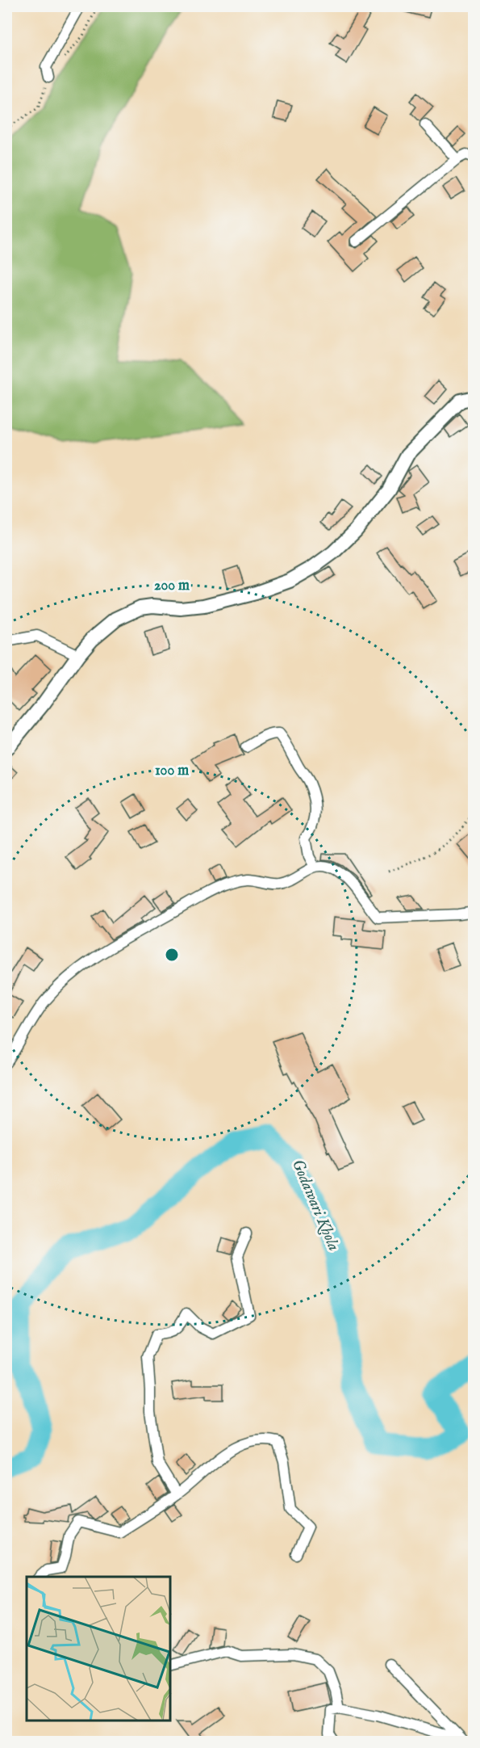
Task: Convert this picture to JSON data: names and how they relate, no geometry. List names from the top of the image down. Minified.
{"water":["Godawari Khola"],"rings":["200 m","100 m"]}
